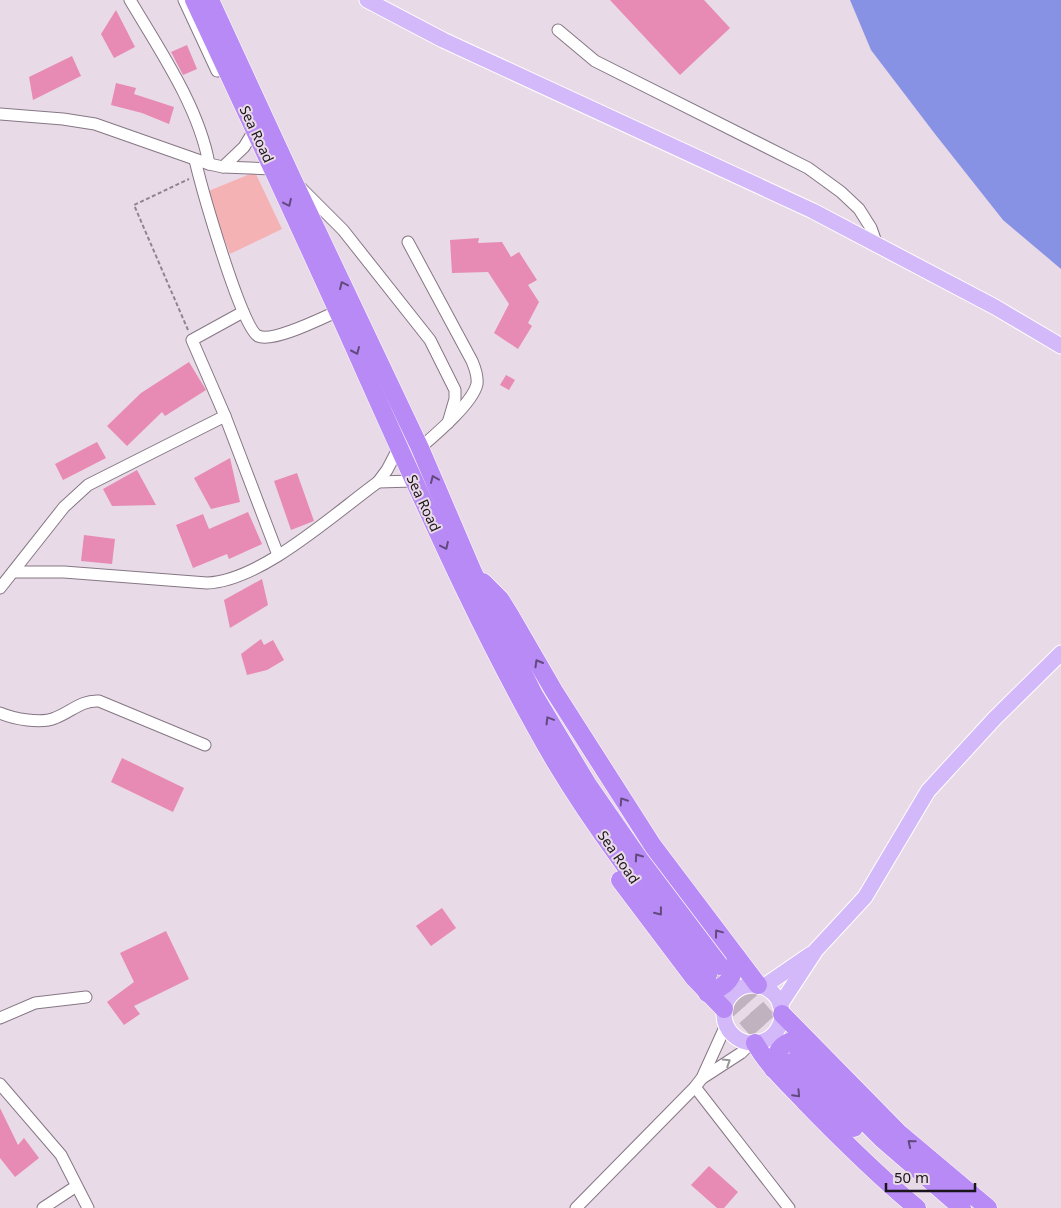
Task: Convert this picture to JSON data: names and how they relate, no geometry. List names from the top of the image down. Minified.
{"streets":{"highway":["Sea Road"]},"scale_bar":"50 m"}
